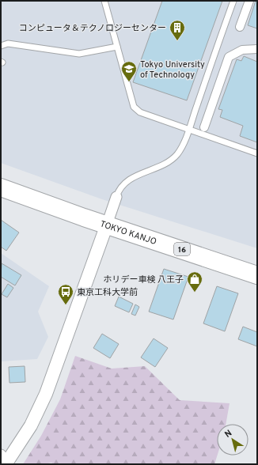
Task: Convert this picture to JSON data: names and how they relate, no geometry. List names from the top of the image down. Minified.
{"streets":{"highway":["TOKYO KANJO","16"]},"places":{"building":["コンピュータ＆テクノロジーセンター"],"school or university":["Tokyo University of Technology"],"shop":["ホリデー車検 八王子"],"bus stop":["東京工科大学前"]},"north":"top left"}
